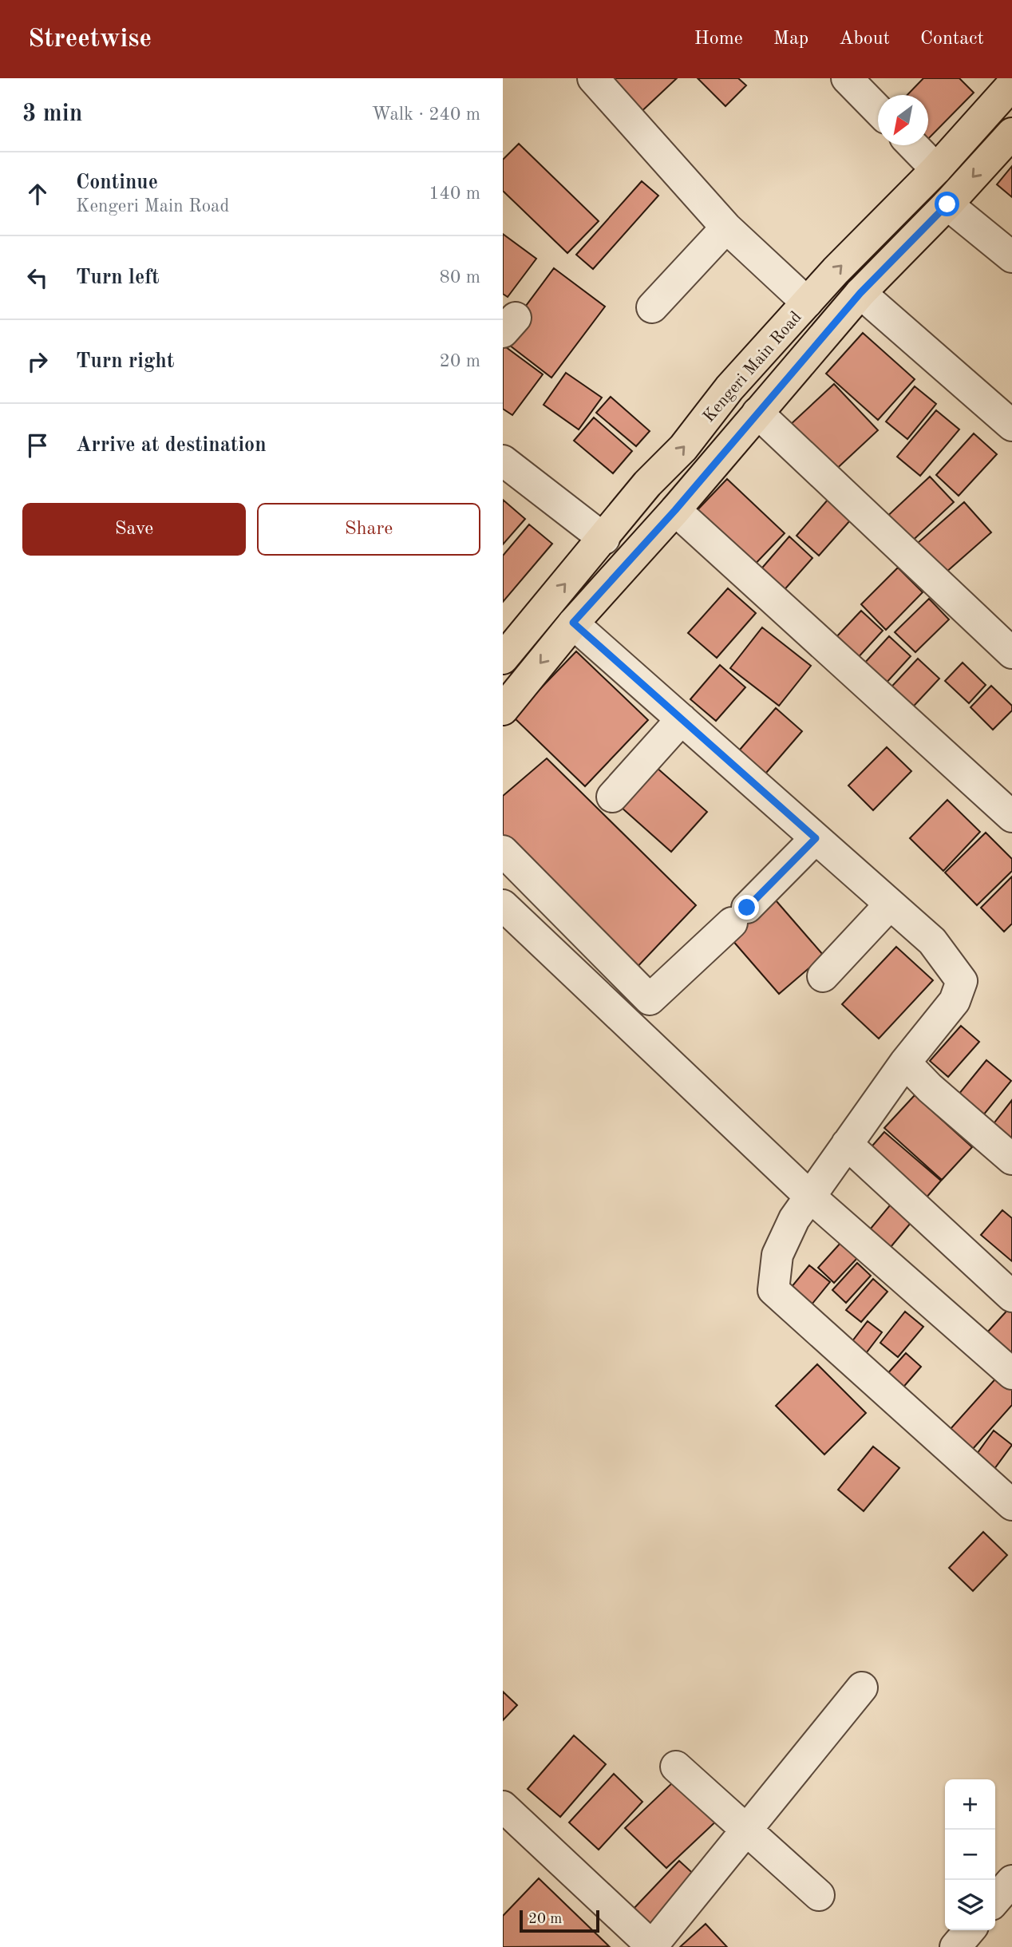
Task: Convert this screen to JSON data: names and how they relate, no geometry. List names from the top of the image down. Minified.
{"streets":{"main road":["Kengeri Main Road"]},"scale_bar":"20 m","north":"bottom left","page":{"header":"Streetwise","nav":["Home","Map","About","Contact"],"heading":["3 min","Walk · 240 m"],"list":[["Continue","Kengeri Main Road","140 m"],["Turn left","80 m"],["Turn right","20 m"],"Arrive at destination"],"buttons":["Save","Share"],"map_buttons":["+","−"],"scale":"20 m"}}
